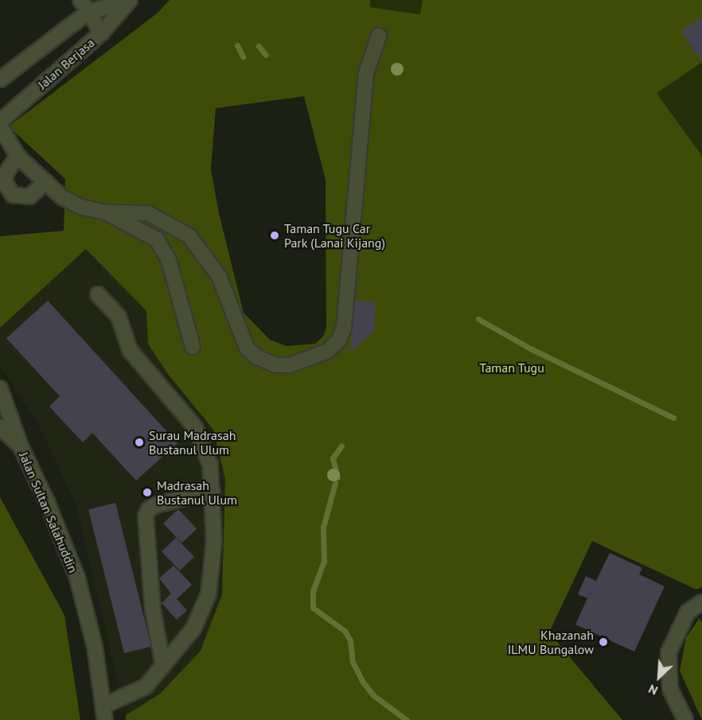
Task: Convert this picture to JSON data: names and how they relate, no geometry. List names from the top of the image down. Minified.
{"streets":{"street":["Jalan Berjasa","Jalan Sultan Salahuddin"]},"parks":["Taman Tugu"],"places":["Taman Tugu Car Park (Lanai Kijang)","Surau Madrasah Bustanul Ulum","Madrasah Bustanul Ulum","Khazanah ILMU Bungalow"],"north":"bottom left"}
